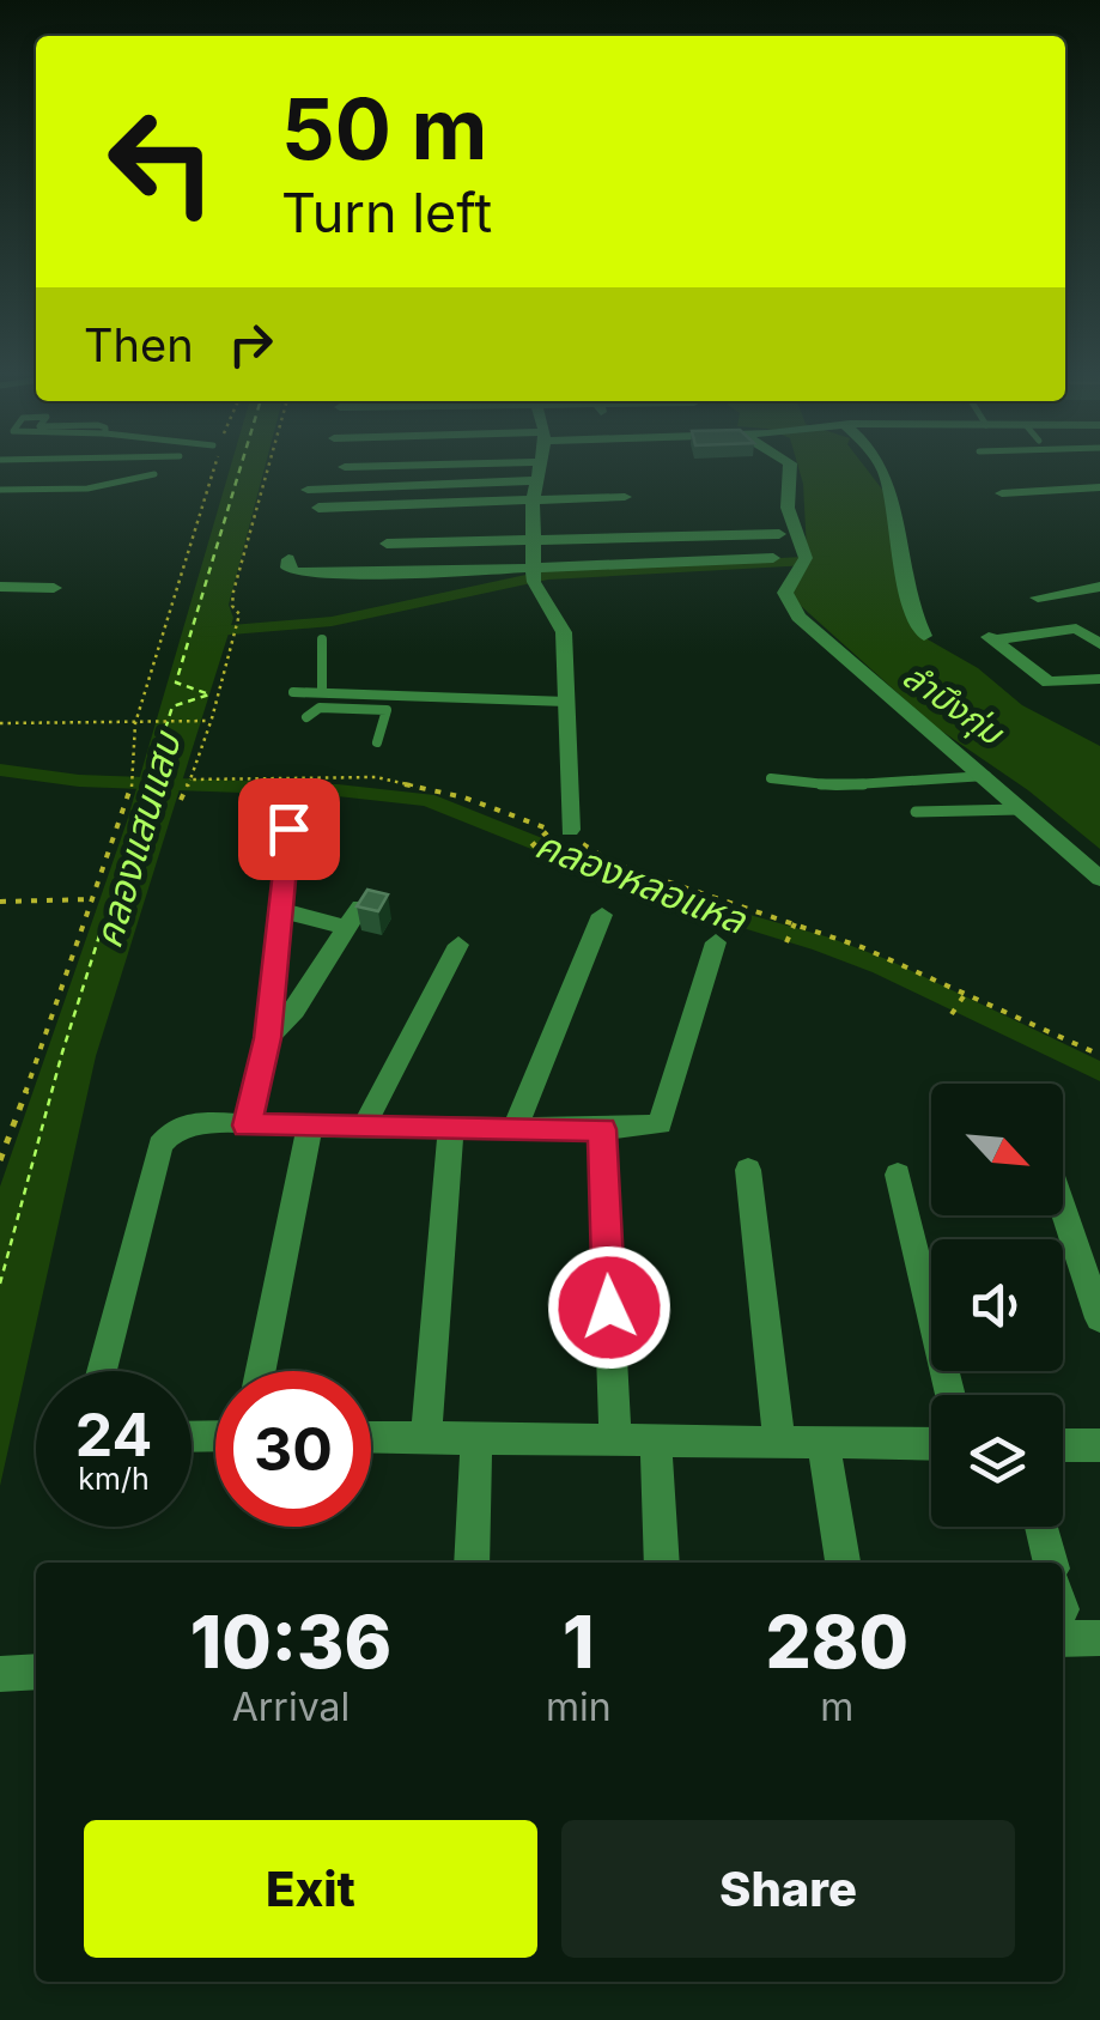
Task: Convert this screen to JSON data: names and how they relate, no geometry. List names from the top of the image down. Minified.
{"water":["ลำบึงกุ่ม","คลองแสนแสบ","คลองหลอแหล"],"north":"bottom right","page":{"turn":["50 m","Turn left"],"then":"Then","speed":"24 km/h","limit":"30","eta":["10:36","Arrival","1","min","280","m"],"buttons":["Exit","Share"]}}
